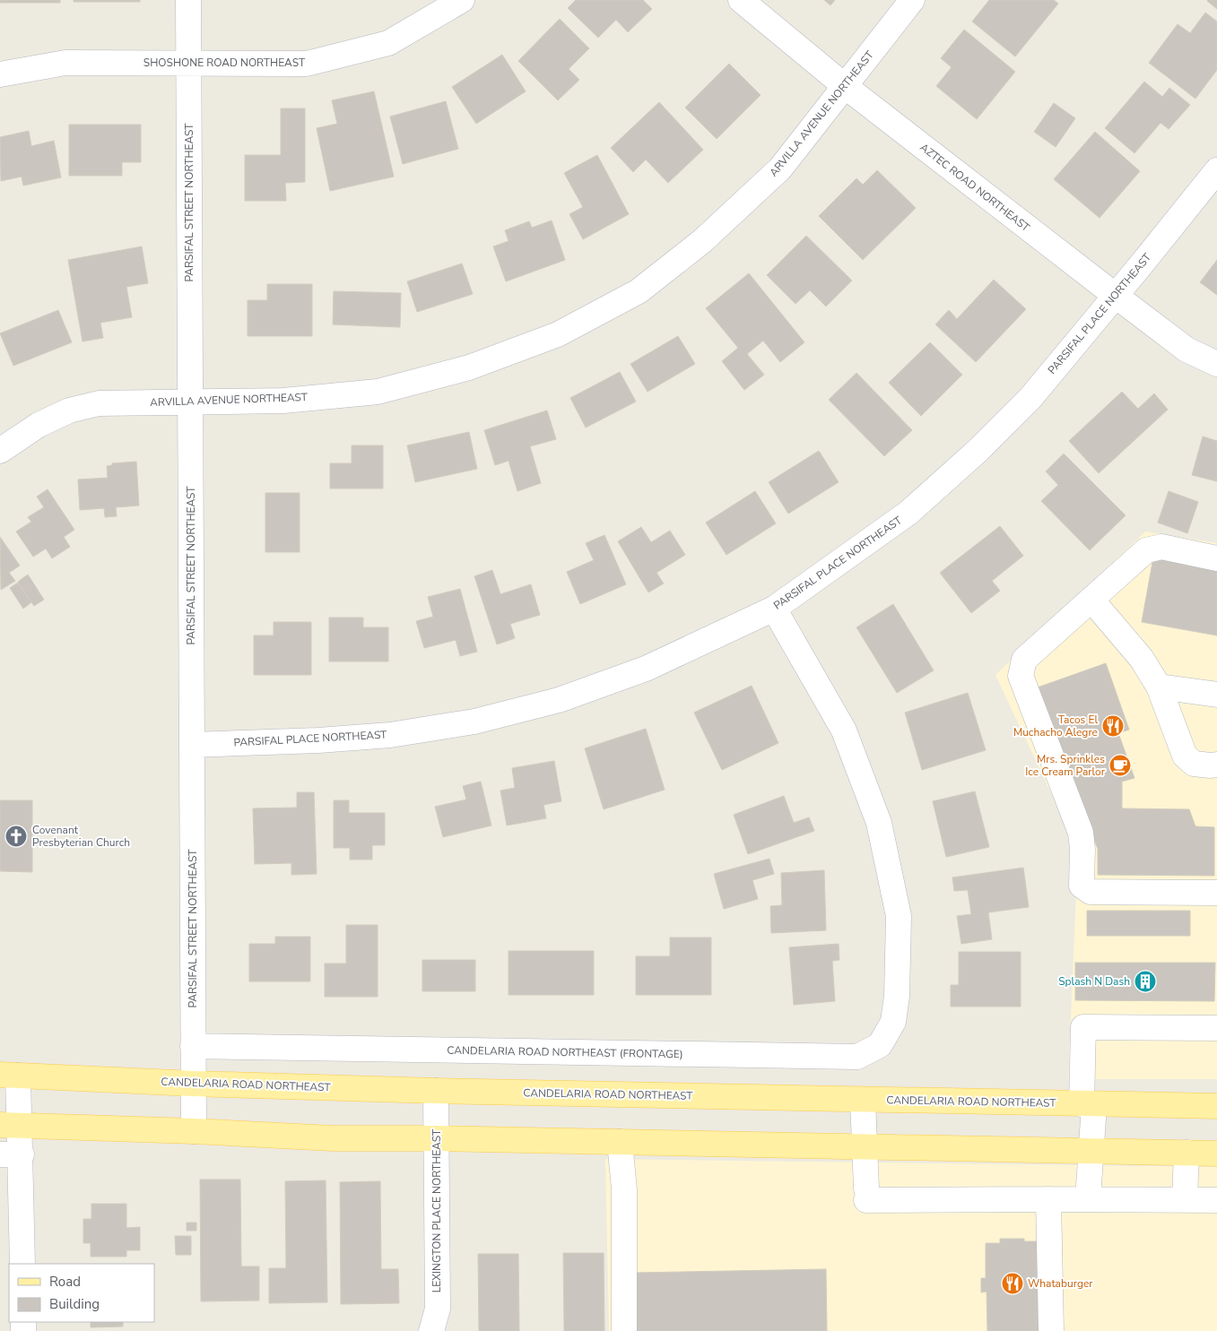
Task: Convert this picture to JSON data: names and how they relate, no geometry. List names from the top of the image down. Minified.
{"streets":{"main road":["CANDELARIA ROAD NORTHEAST"],"street":["SHOSHONE ROAD NORTHEAST","ARVILLA AVENUE NORTHEAST","AZTEC ROAD NORTHEAST","PARSIFAL STREET NORTHEAST","PARSIFAL PLACE NORTHEAST","CANDELARIA ROAD NORTHEAST (FRONTAGE)","LEXINGTON PLACE NORTHEAST"]},"crossings":[["SHOSHONE ROAD NORTHEAST","PARSIFAL STREET NORTHEAST"],["ARVILLA AVENUE NORTHEAST","AZTEC ROAD NORTHEAST"],["ARVILLA AVENUE NORTHEAST","PARSIFAL STREET NORTHEAST"],["AZTEC ROAD NORTHEAST","PARSIFAL PLACE NORTHEAST"],["PARSIFAL STREET NORTHEAST","PARSIFAL PLACE NORTHEAST"],["PARSIFAL STREET NORTHEAST","CANDELARIA ROAD NORTHEAST (FRONTAGE)"],["PARSIFAL STREET NORTHEAST","CANDELARIA ROAD NORTHEAST"],["PARSIFAL PLACE NORTHEAST","CANDELARIA ROAD NORTHEAST (FRONTAGE)"],["CANDELARIA ROAD NORTHEAST","LEXINGTON PLACE NORTHEAST"]],"places":{"restaurant":["Tacos El Muchacho Alegre","Whataburger"],"cafe":["Mrs. Sprinkles Ice Cream Parlor"],"church":["Covenant Presbyterian Church"],"building":["Splash N Dash"]},"legend":["Road","Building"]}
